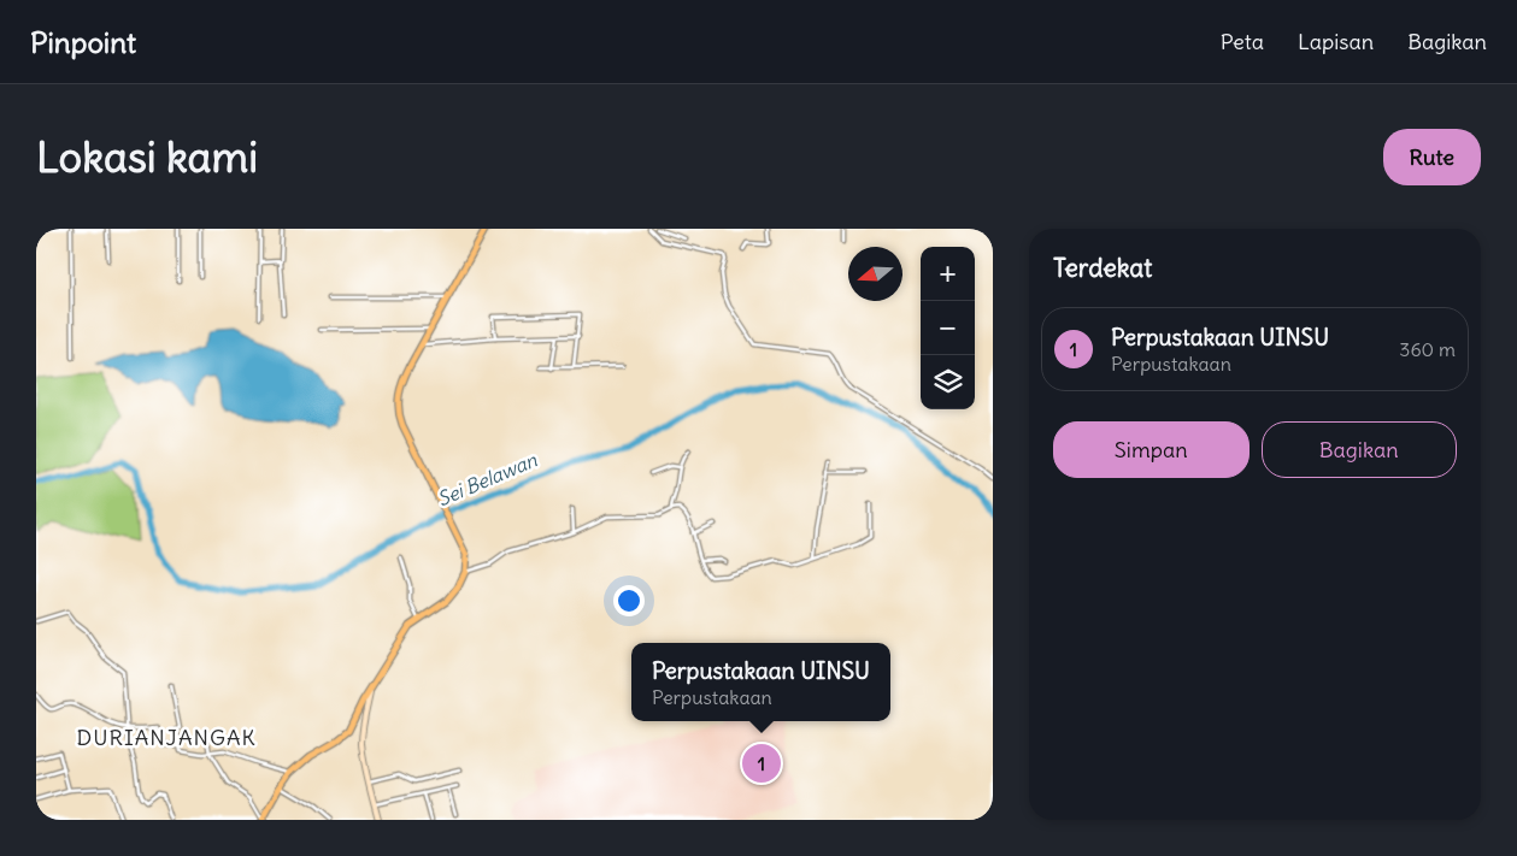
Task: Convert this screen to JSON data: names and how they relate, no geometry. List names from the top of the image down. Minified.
{"districts":["DURIANJANGAK"],"water":["Sei Belawan"],"north":"left","page":{"header":"Pinpoint","nav":["Peta","Lapisan","Bagikan"],"buttons":["Rute",["Simpan","Bagikan"]],"title":"Lokasi kami","heading":"Terdekat","map_buttons":["+","−"],"list":[{"mark":"1","name":"Perpustakaan UINSU","note":"Perpustakaan","value":"360 m"}],"popup":["Perpustakaan UINSU","Perpustakaan"],"pins":"1"}}
